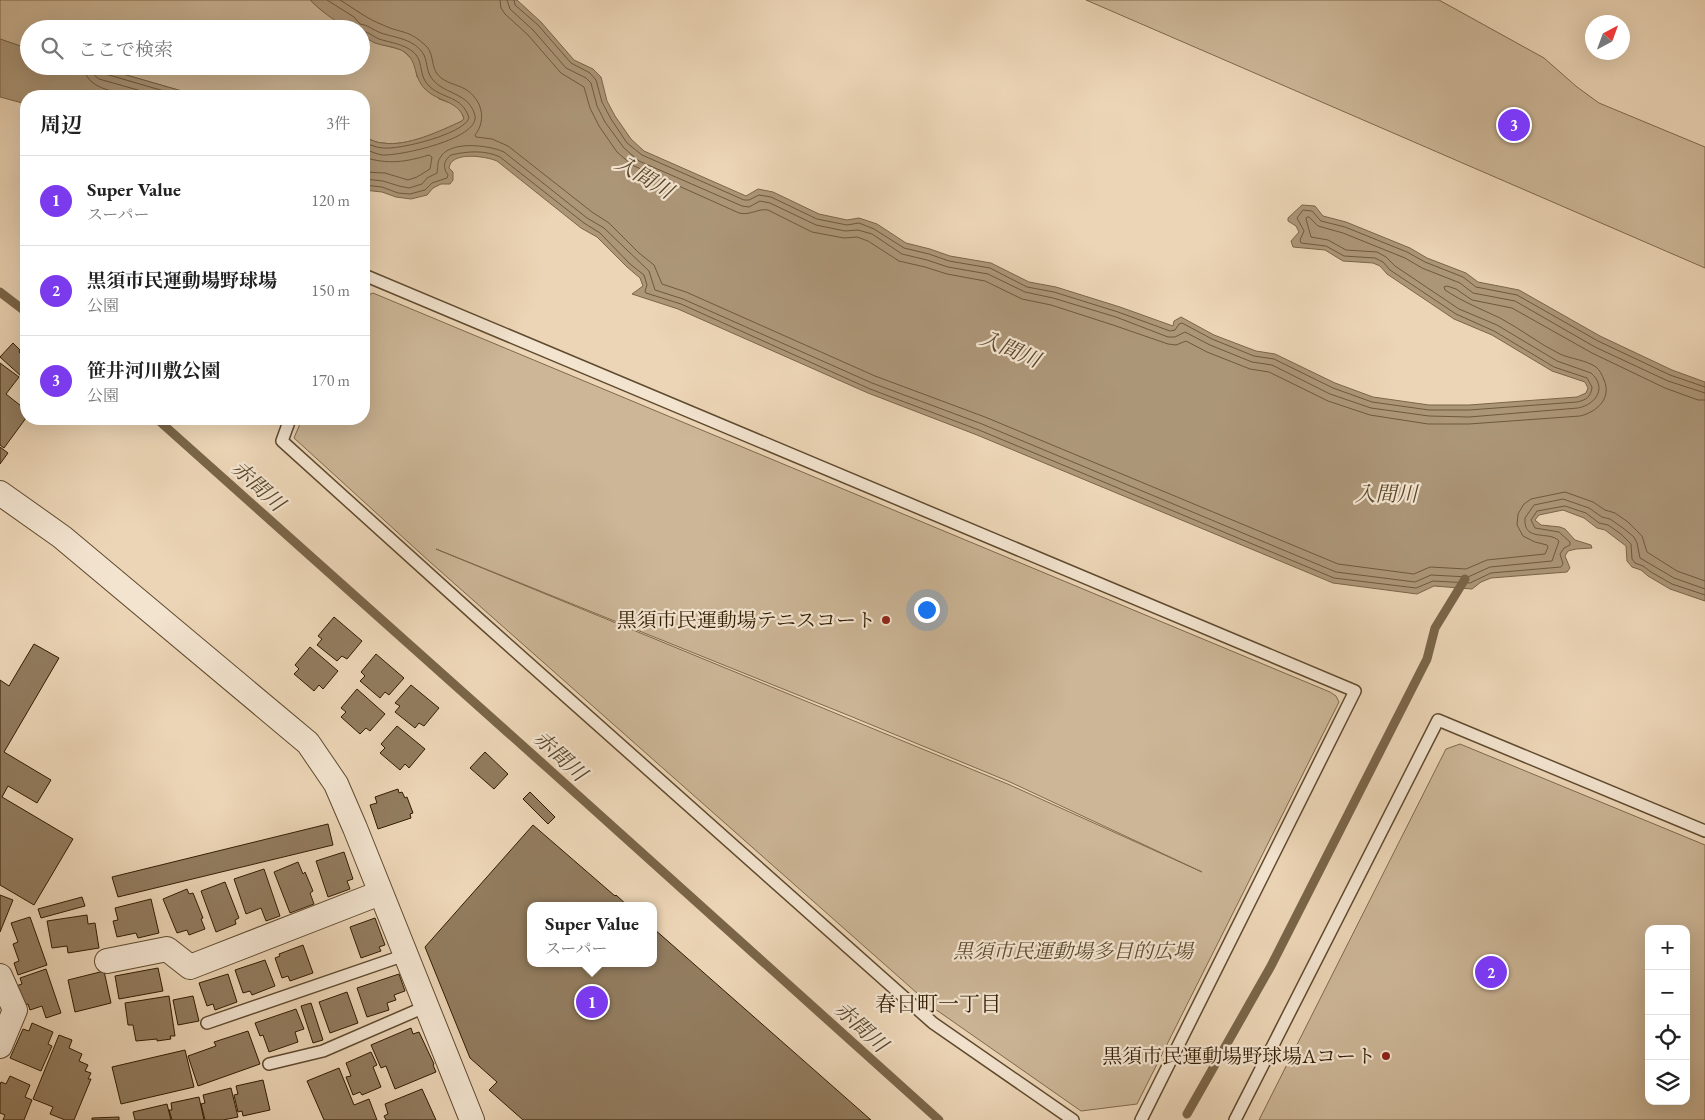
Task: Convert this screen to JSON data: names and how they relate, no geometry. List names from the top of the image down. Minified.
{"districts":["春日町一丁目"],"water":["入間川","赤間川"],"parks":["黒須市民運動場多目的広場"],"places":["黒須市民運動場テニスコート","黒須市民運動場野球場Aコート"],"north":"top right","page":{"search":"ここで検索","heading":["周辺","3件"],"pins":["3","2","1"],"list":[{"mark":"1","name":"Super Value","note":"スーパー","value":"120 m"},{"mark":"2","name":"黒須市民運動場野球場","note":"公園","value":"150 m"},{"mark":"3","name":"笹井河川敷公園","note":"公園","value":"170 m"}],"popup":["Super Value","スーパー"],"map_buttons":["+","−"]}}
